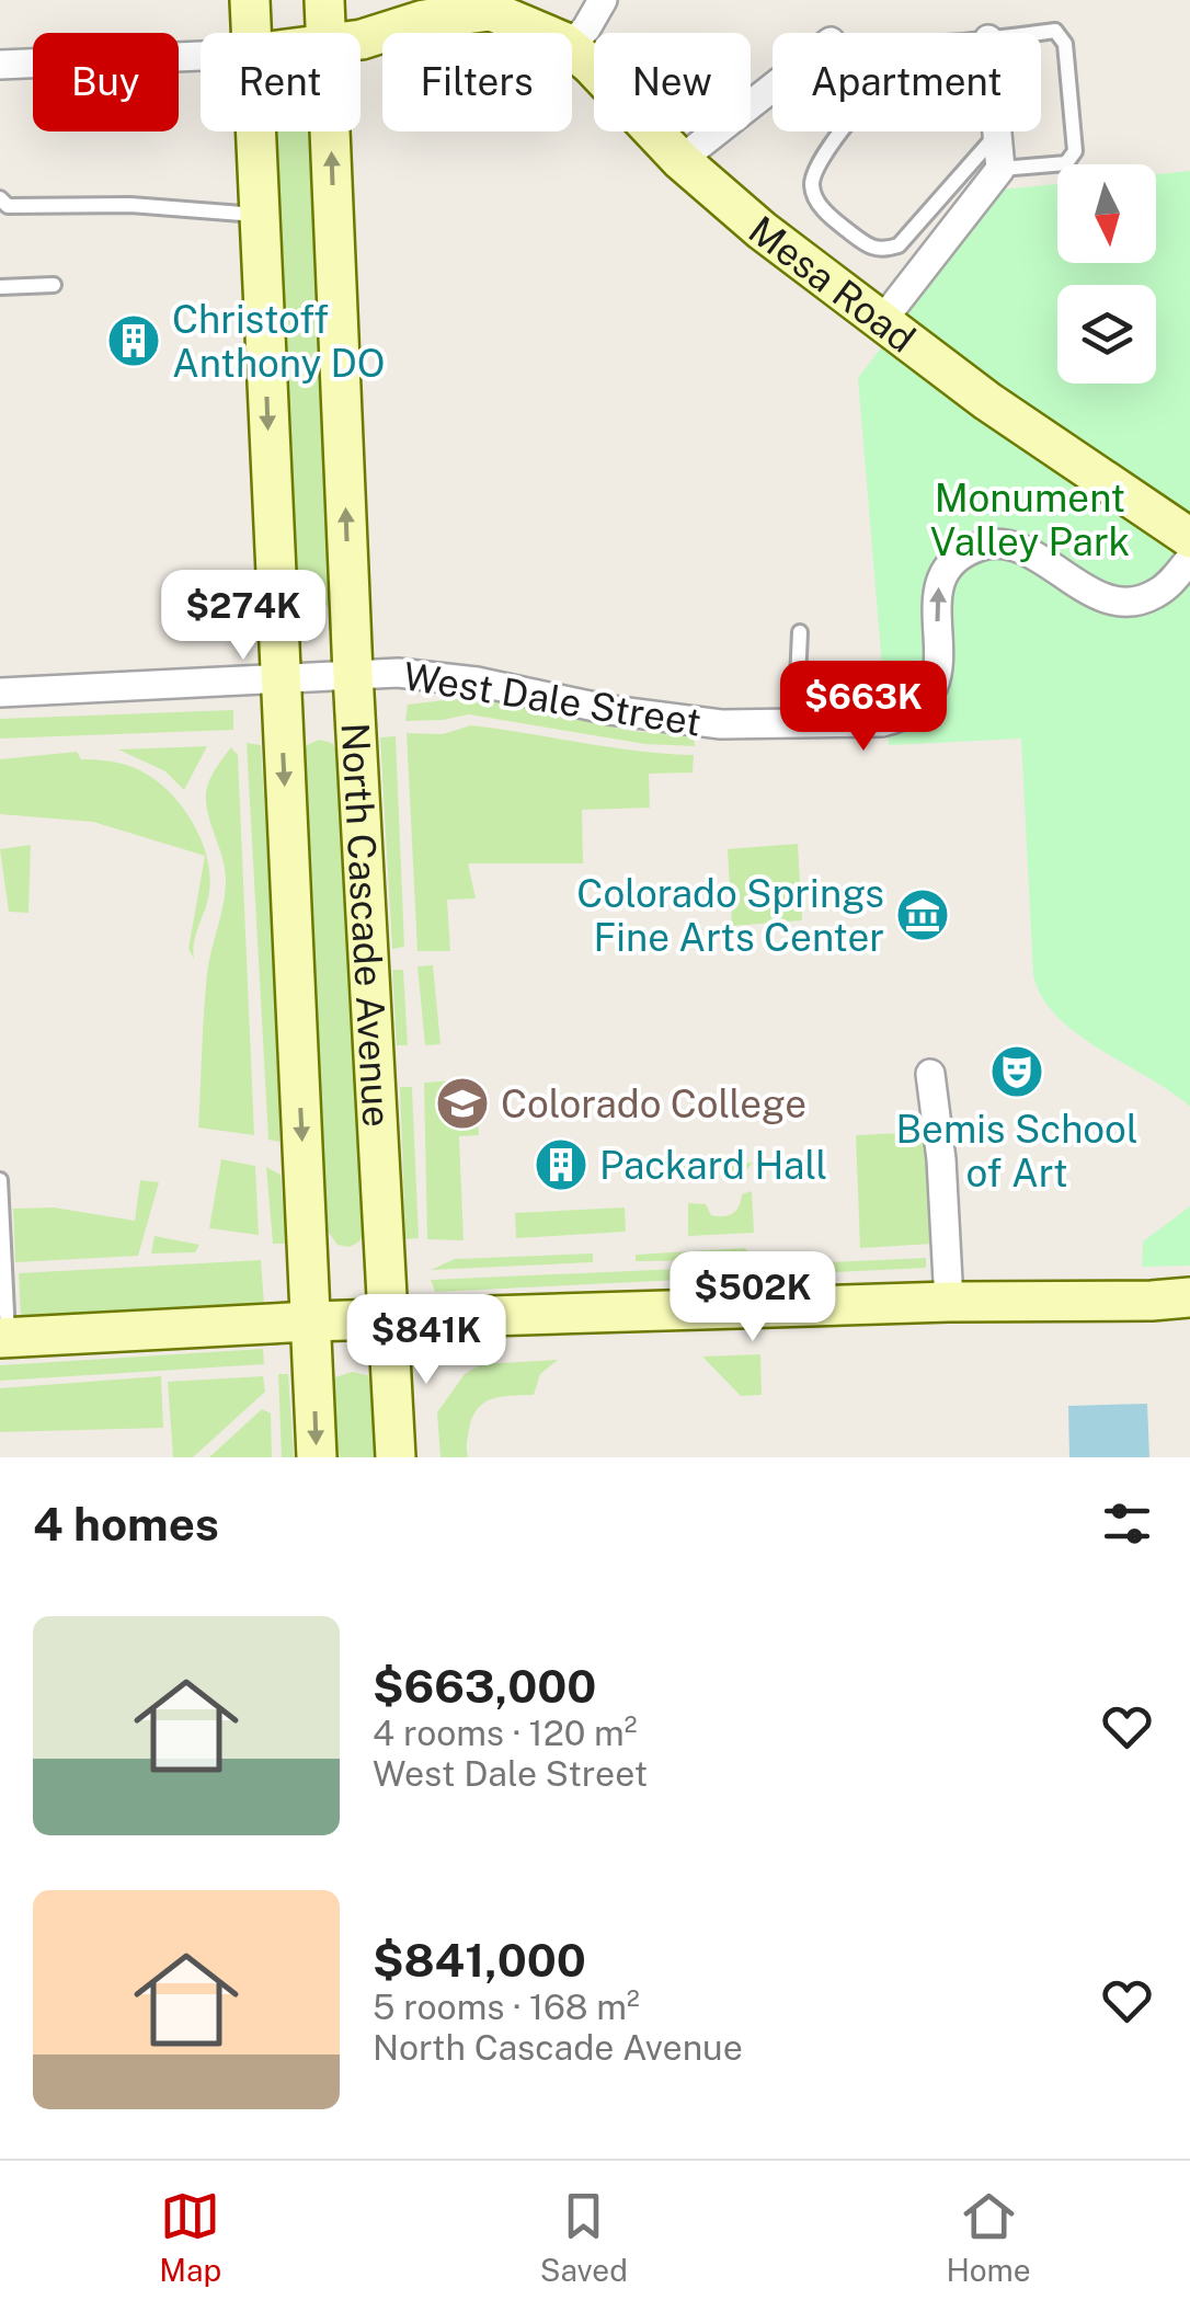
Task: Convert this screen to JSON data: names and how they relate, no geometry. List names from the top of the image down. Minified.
{"streets":{"main road":["Mesa Road","North Cascade Avenue"],"street":["West Dale Street"]},"crossings":[["West Dale Street","North Cascade Avenue"]],"parks":["Monument Valley Park"],"places":{"building":["Christoff Anthony DO","Packard Hall"],"museum":["Colorado Springs Fine Arts Center"],"theatre":["Bemis School of Art"],"school or university":["Colorado College"]},"north":"bottom","page":{"chip":["Buy","Rent","Filters","New","Apartment"],"price":["$274K","$663K","$502K","$841K"],"heading":"4 homes","list":[{"name":"$663,000","note":"4 rooms · 120 m² · West Dale Street"},{"name":"$841,000","note":"5 rooms · 168 m² · North Cascade Avenue"}],"tabs":["Map","Saved","Home"]}}
